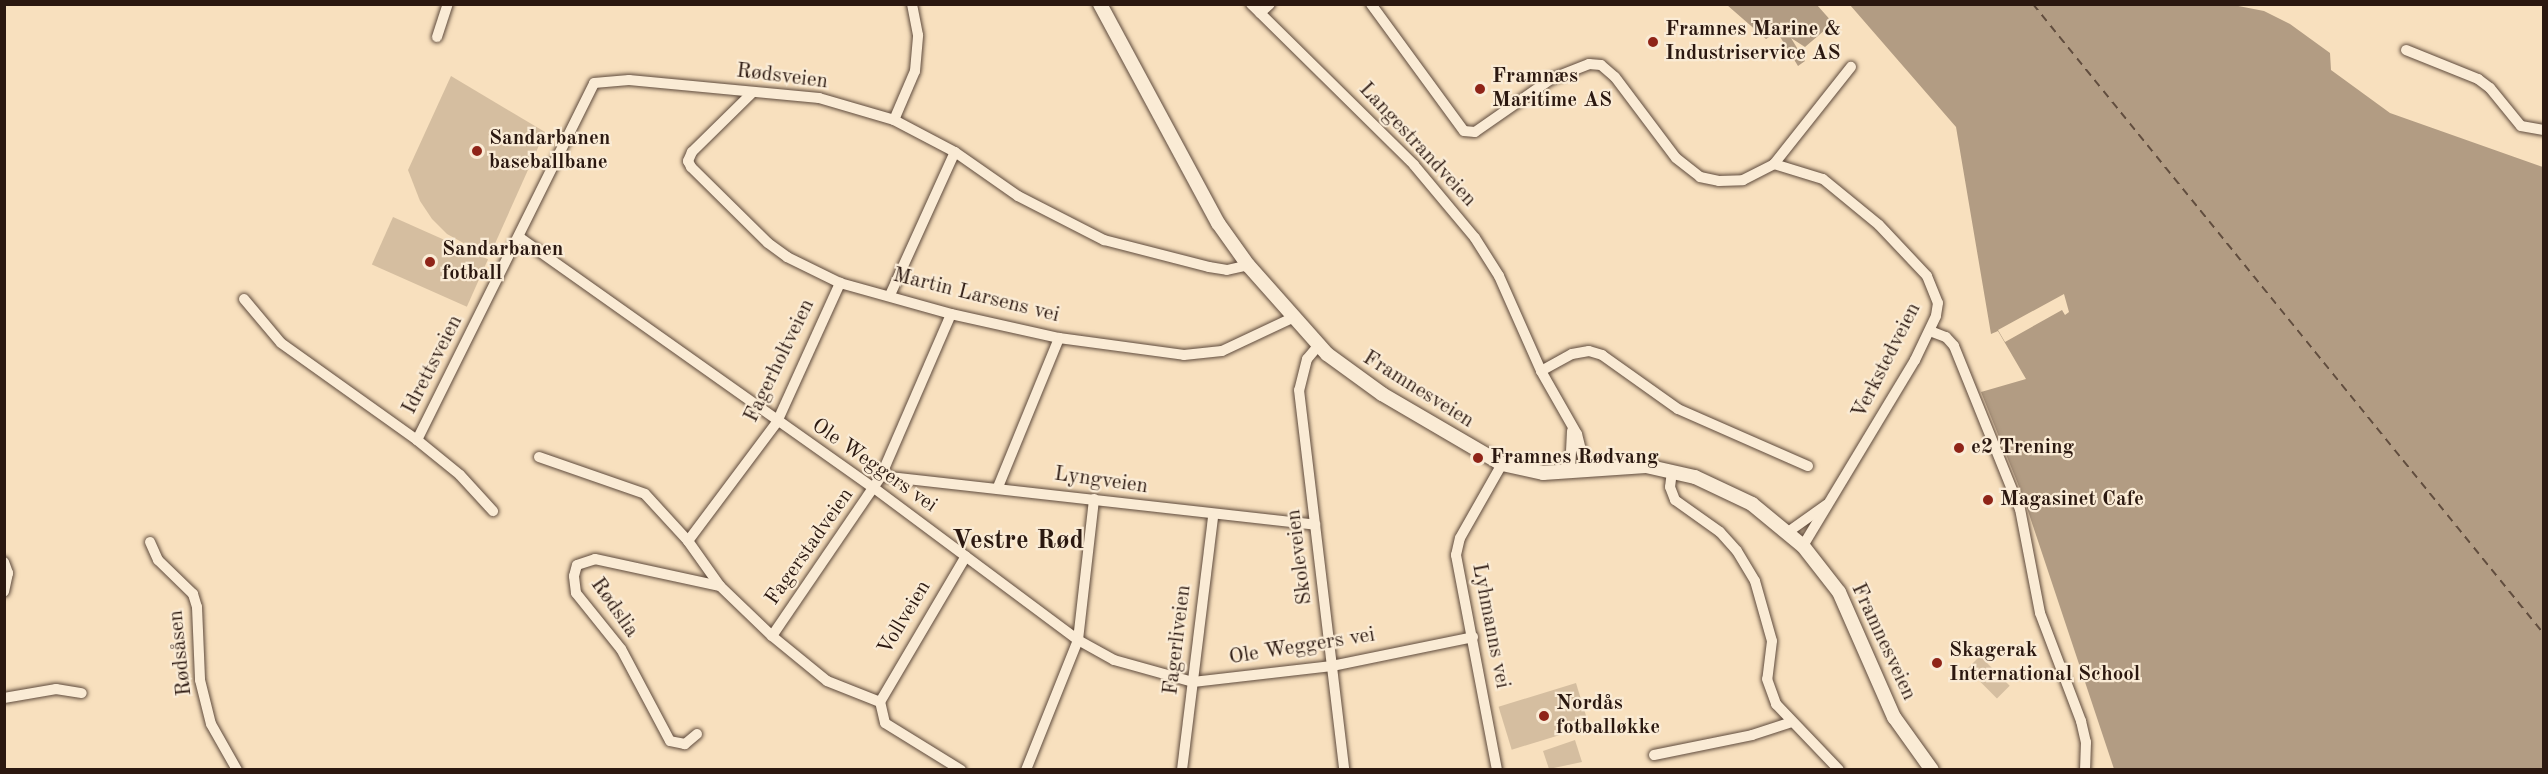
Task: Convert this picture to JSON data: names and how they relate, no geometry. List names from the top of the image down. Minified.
{"streets":{"main road":["Framnesveien"],"street":["Rødsveien","Langestrandveien","Martin Larsens vei","Fagerholtveien","Verkstedveien","Idrettsveien","Ole Weggers vei","Lyngveien","Fagerstadveien","Skoleveien","Rødslia","Vollveien","Lyhmanns vei","Fagerliveien","Rødsåsen"]},"crossings":[["Rødsveien","Martin Larsens vei"],["Rødsveien","Idrettsveien"],["Rødsveien","Framnesveien"],["Langestrandveien","Framnesveien"],["Martin Larsens vei","Fagerholtveien"],["Martin Larsens vei","Framnesveien"],["Martin Larsens vei","Fagerstadveien"],["Fagerholtveien","Ole Weggers vei"],["Verkstedveien","Framnesveien"],["Idrettsveien","Ole Weggers vei"],["Framnesveien","Skoleveien"],["Framnesveien","Lyhmanns vei"],["Ole Weggers vei","Fagerstadveien"],["Ole Weggers vei","Skoleveien"],["Ole Weggers vei","Vollveien"],["Ole Weggers vei","Lyhmanns vei"],["Ole Weggers vei","Fagerliveien"],["Lyngveien","Fagerstadveien"],["Lyngveien","Skoleveien"],["Lyngveien","Fagerliveien"]],"districts":["Vestre Rød"],"places":["Framnes Marine & Industriservice AS","Framnæs Maritime AS","Sandarbanen baseballbane","Sandarbanen fotball","e2 Trening","Framnes Rødvang","Magasinet Cafe","Skagerak International School","Nordås fotballøkke"]}
